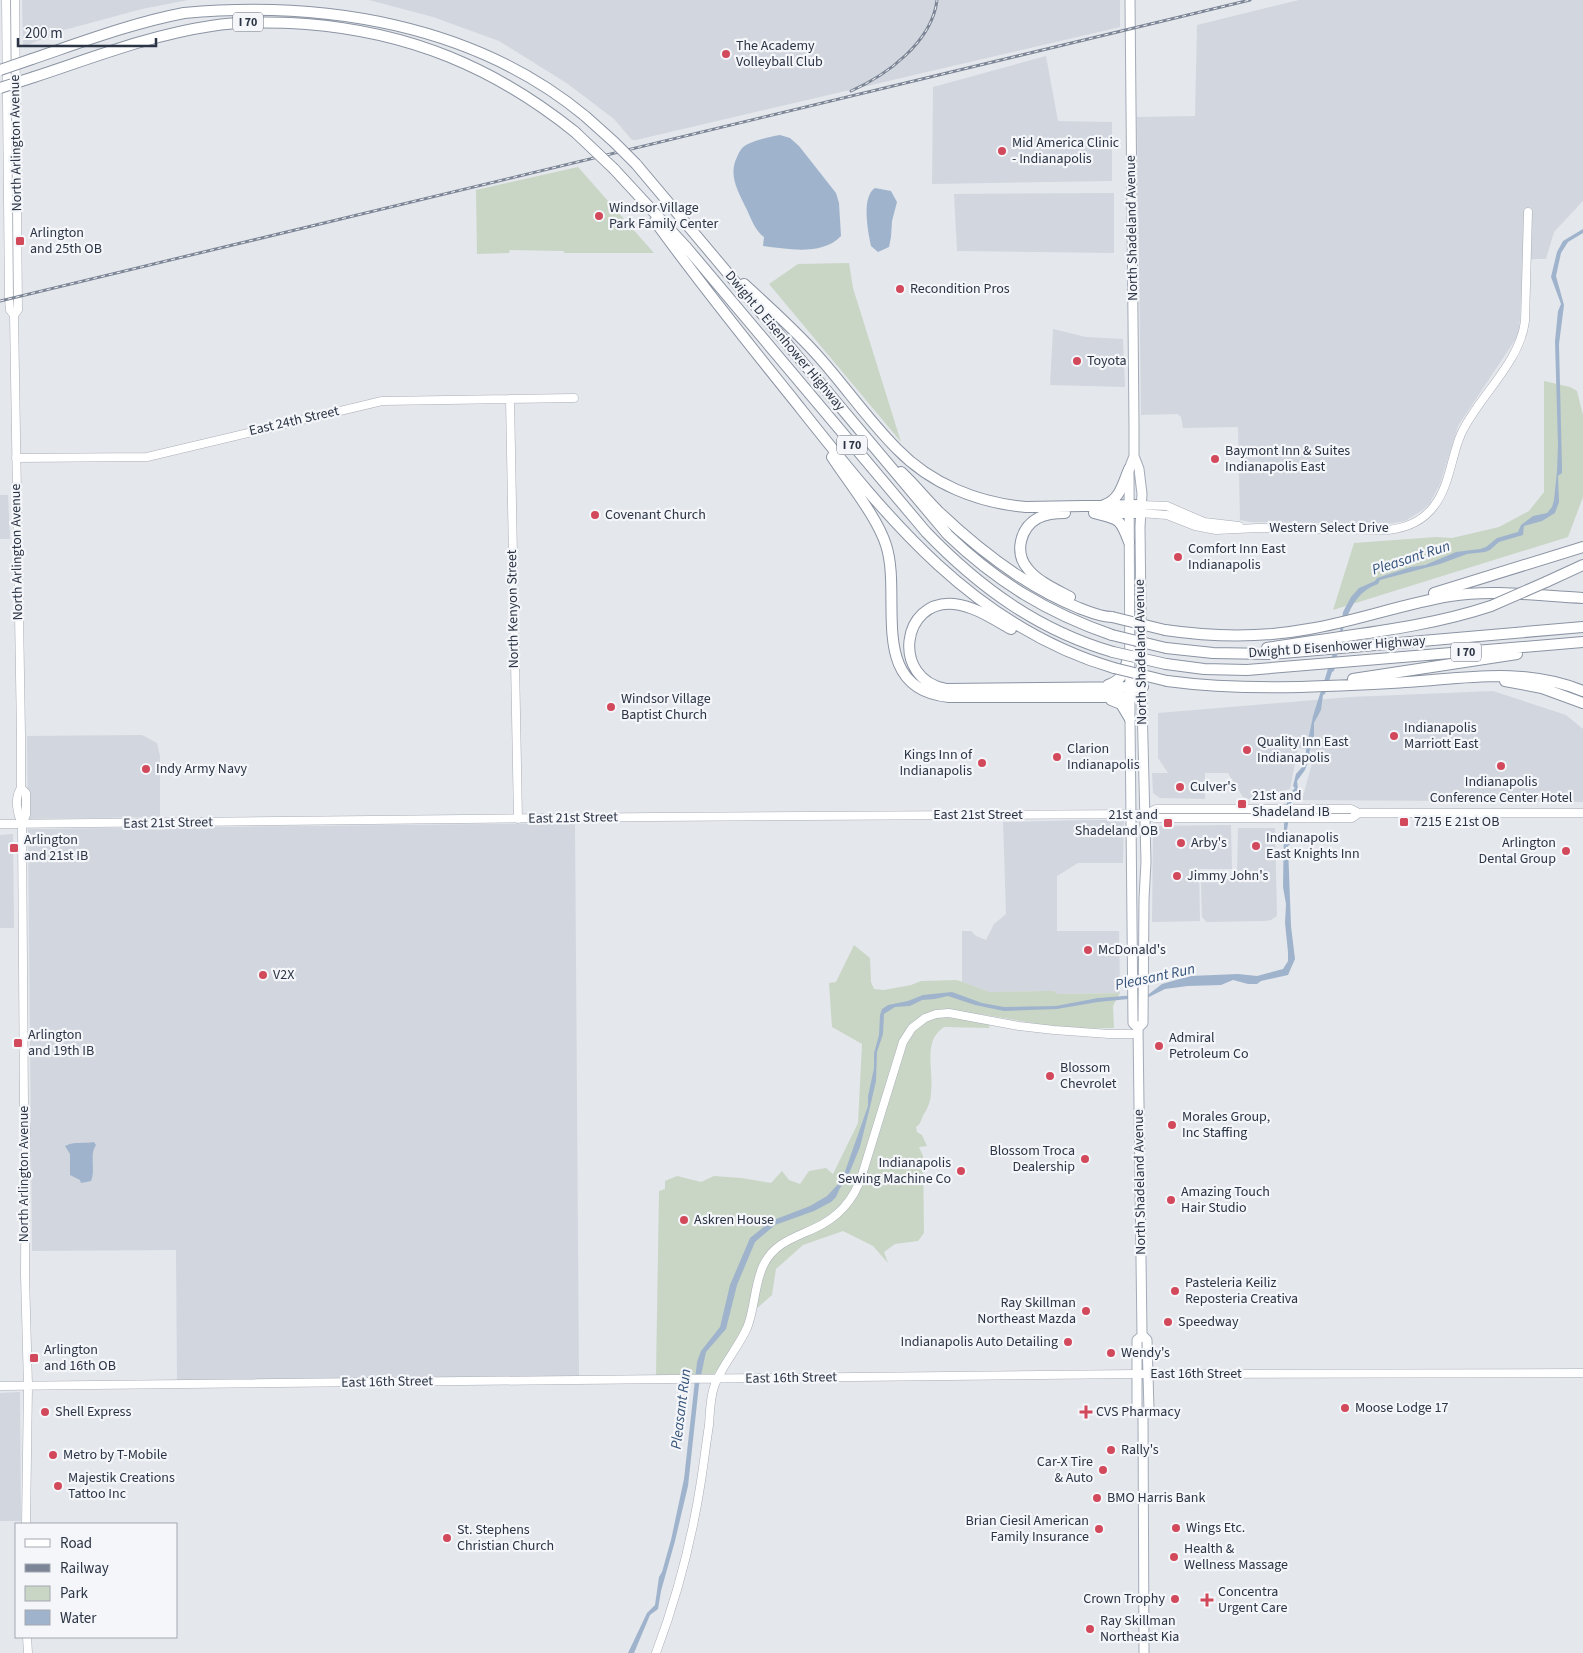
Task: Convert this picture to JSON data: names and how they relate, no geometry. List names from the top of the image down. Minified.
{"streets":{"highway":["I 70","Dwight D Eisenhower Highway"],"main road":["North Shadeland Avenue"],"street":["North Arlington Avenue","East 24th Street","Western Select Drive","North Kenyon Street","East 21st Street","East 16th Street"]},"crossings":[["North Arlington Avenue","East 24th Street"],["North Arlington Avenue","East 21st Street"],["North Arlington Avenue","East 16th Street"],["North Shadeland Avenue","Western Select Drive"],["North Shadeland Avenue","East 21st Street"],["North Shadeland Avenue","East 16th Street"],["East 24th Street","North Kenyon Street"],["North Kenyon Street","East 21st Street"]],"water":["Pleasant Run"],"places":{"other":["The Academy Volleyball Club","Mid America Clinic - Indianapolis","Windsor Village Park Family Center","Recondition Pros","Toyota","Baymont Inn & Suites Indianapolis East","Covenant Church","Comfort Inn East Indianapolis","Windsor Village Baptist Church","Indianapolis Marriott East","Quality Inn East Indianapolis","Clarion Indianapolis","Kings Inn of Indianapolis","Indianapolis Conference Center Hotel","Indy Army Navy","Culver's","Arby's","Indianapolis East Knights Inn","Arlington Dental Group","Jimmy John's","McDonald's","V2X","Admiral Petroleum Co","Blossom Chevrolet","Morales Group, Inc Staffing","Blossom Troca Dealership","Indianapolis Sewing Machine Co","Amazing Touch Hair Studio","Askren House","Pasteleria Keiliz Reposteria Creativa","Ray Skillman Northeast Mazda","Speedway","Indianapolis Auto Detailing","Wendy's","Moose Lodge 17","Shell Express","Rally's","Metro by T-Mobile","Car-X Tire & Auto","Majestik Creations Tattoo Inc","BMO Harris Bank","Wings Etc.","Brian Ciesil American Family Insurance","St. Stephens Christian Church","Health & Wellness Massage","Crown Trophy","Ray Skillman Northeast Kia"],"transit":["Arlington and 25th OB","21st and Shadeland IB","7215 E 21st OB","21st and Shadeland OB","Arlington and 21st IB","Arlington and 19th IB","Arlington and 16th OB"],"health":["CVS Pharmacy","Concentra Urgent Care"]},"legend":["Road","Railway","Park","Water"],"scale_bar":"200 m"}
